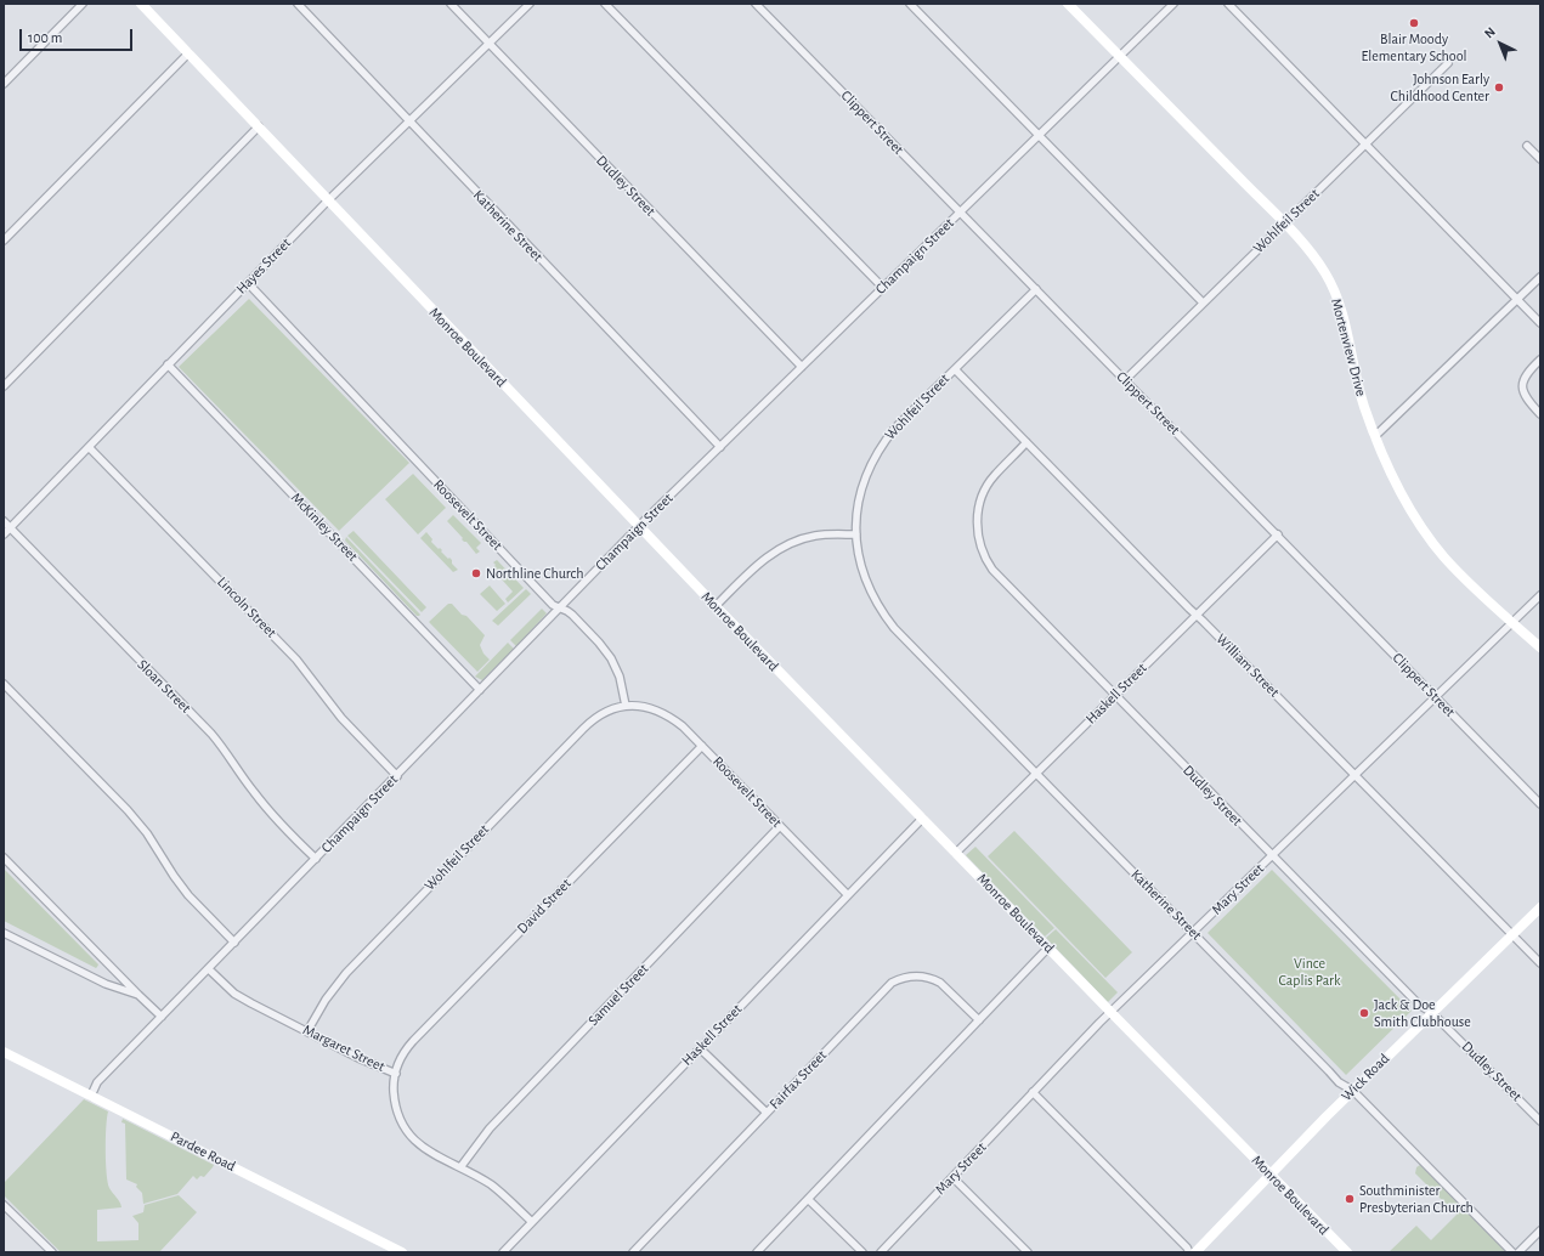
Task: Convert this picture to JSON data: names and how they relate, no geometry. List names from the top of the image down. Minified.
{"streets":{"street":["Clippert Street","Dudley Street","Wohlfeil Street","Katherine Street","Champaign Street","Hayes Street","Monroe Boulevard","Mortenview Drive","Roosevelt Street","McKinley Street","Lincoln Street","William Street","Sloan Street","Haskell Street","Mary Street","David Street","Samuel Street","Margaret Street","Wick Road","Fairfax Street","Pardee Road"]},"crossings":[["Clippert Street","Wohlfeil Street"],["Clippert Street","Champaign Street"],["Clippert Street","Haskell Street"],["Clippert Street","Mary Street"],["Dudley Street","Champaign Street"],["Dudley Street","Hayes Street"],["Dudley Street","William Street"],["Dudley Street","Haskell Street"],["Dudley Street","Mary Street"],["Dudley Street","Wick Road"],["Wohlfeil Street","Katherine Street"],["Wohlfeil Street","Mortenview Drive"],["Wohlfeil Street","Roosevelt Street"],["Wohlfeil Street","William Street"],["Wohlfeil Street","Margaret Street"],["Katherine Street","Champaign Street"],["Katherine Street","Hayes Street"],["Katherine Street","Haskell Street"],["Katherine Street","Mary Street"],["Katherine Street","Wick Road"],["Champaign Street","Monroe Boulevard"],["Champaign Street","Mortenview Drive"],["Champaign Street","Roosevelt Street"],["Champaign Street","McKinley Street"],["Champaign Street","Lincoln Street"],["Champaign Street","Sloan Street"],["Champaign Street","Margaret Street"],["Champaign Street","Pardee Road"],["Hayes Street","Monroe Boulevard"],["Hayes Street","Roosevelt Street"],["Hayes Street","McKinley Street"],["Hayes Street","Lincoln Street"],["Hayes Street","Sloan Street"],["Monroe Boulevard","Haskell Street"],["Monroe Boulevard","Mary Street"],["Monroe Boulevard","Wick Road"],["Mortenview Drive","Mary Street"],["Roosevelt Street","Haskell Street"],["Roosevelt Street","David Street"],["Roosevelt Street","Samuel Street"],["William Street","Haskell Street"],["William Street","Mary Street"],["William Street","Wick Road"],["Haskell Street","Margaret Street"],["David Street","Margaret Street"],["Samuel Street","Margaret Street"]],"parks":["Vince Caplis Park"],"places":["Blair Moody Elementary School","Johnson Early Childhood Center","Northline Church","Jack & Doe Smith Clubhouse","Southminister Presbyterian Church"],"scale_bar":"100 m","north":"top left"}
